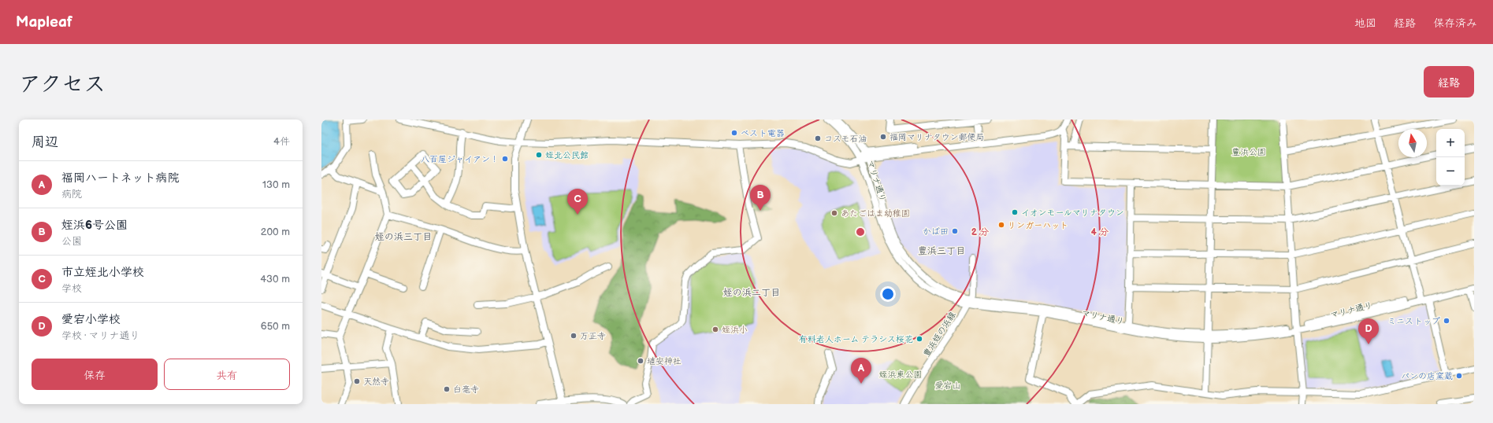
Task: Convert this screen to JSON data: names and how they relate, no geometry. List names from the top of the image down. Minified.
{"streets":{"street":["マリナ通り","豊浜姪の浜線"]},"crossings":[["マリナ通り","豊浜姪の浜線"]],"districts":["姪の浜三丁目","豊浜三丁目","姪の浜二丁目"],"parks":["豊浜公園","姪浜東公園","愛宕山"],"places":["ベスト電器","福岡マリナタウン郵便局","コスモ石油","姪北公民館","八百屋ジャイアン！","イオンモールマリナタウン","あたごはま幼稚園","リンガーハット","かば田","ミニストップ","姪浜小","万正寺","有料老人ホーム テラシス桜花","埴安神社","パンの店窯蔵","天然寺","白毫寺"],"north":"top","page":{"header":"Mapleaf","nav":["地図","経路","保存済み"],"title":"アクセス","buttons":["経路",["保存","共有"]],"heading":["周辺","4件"],"map_buttons":["+","−"],"list":[{"mark":"A","name":"福岡ハートネット病院","note":"病院","value":"130 m"},{"mark":"B","name":"姪浜6号公園","note":"公園","value":"200 m"},{"mark":"C","name":"市立姪北小学校","note":"学校","value":"430 m"},{"mark":"D","name":"愛宕小学校","note":"学校 · マリナ通り","value":"650 m"}],"pins":["B","C","D","A"]},"rings":["2 分","4 分"]}
